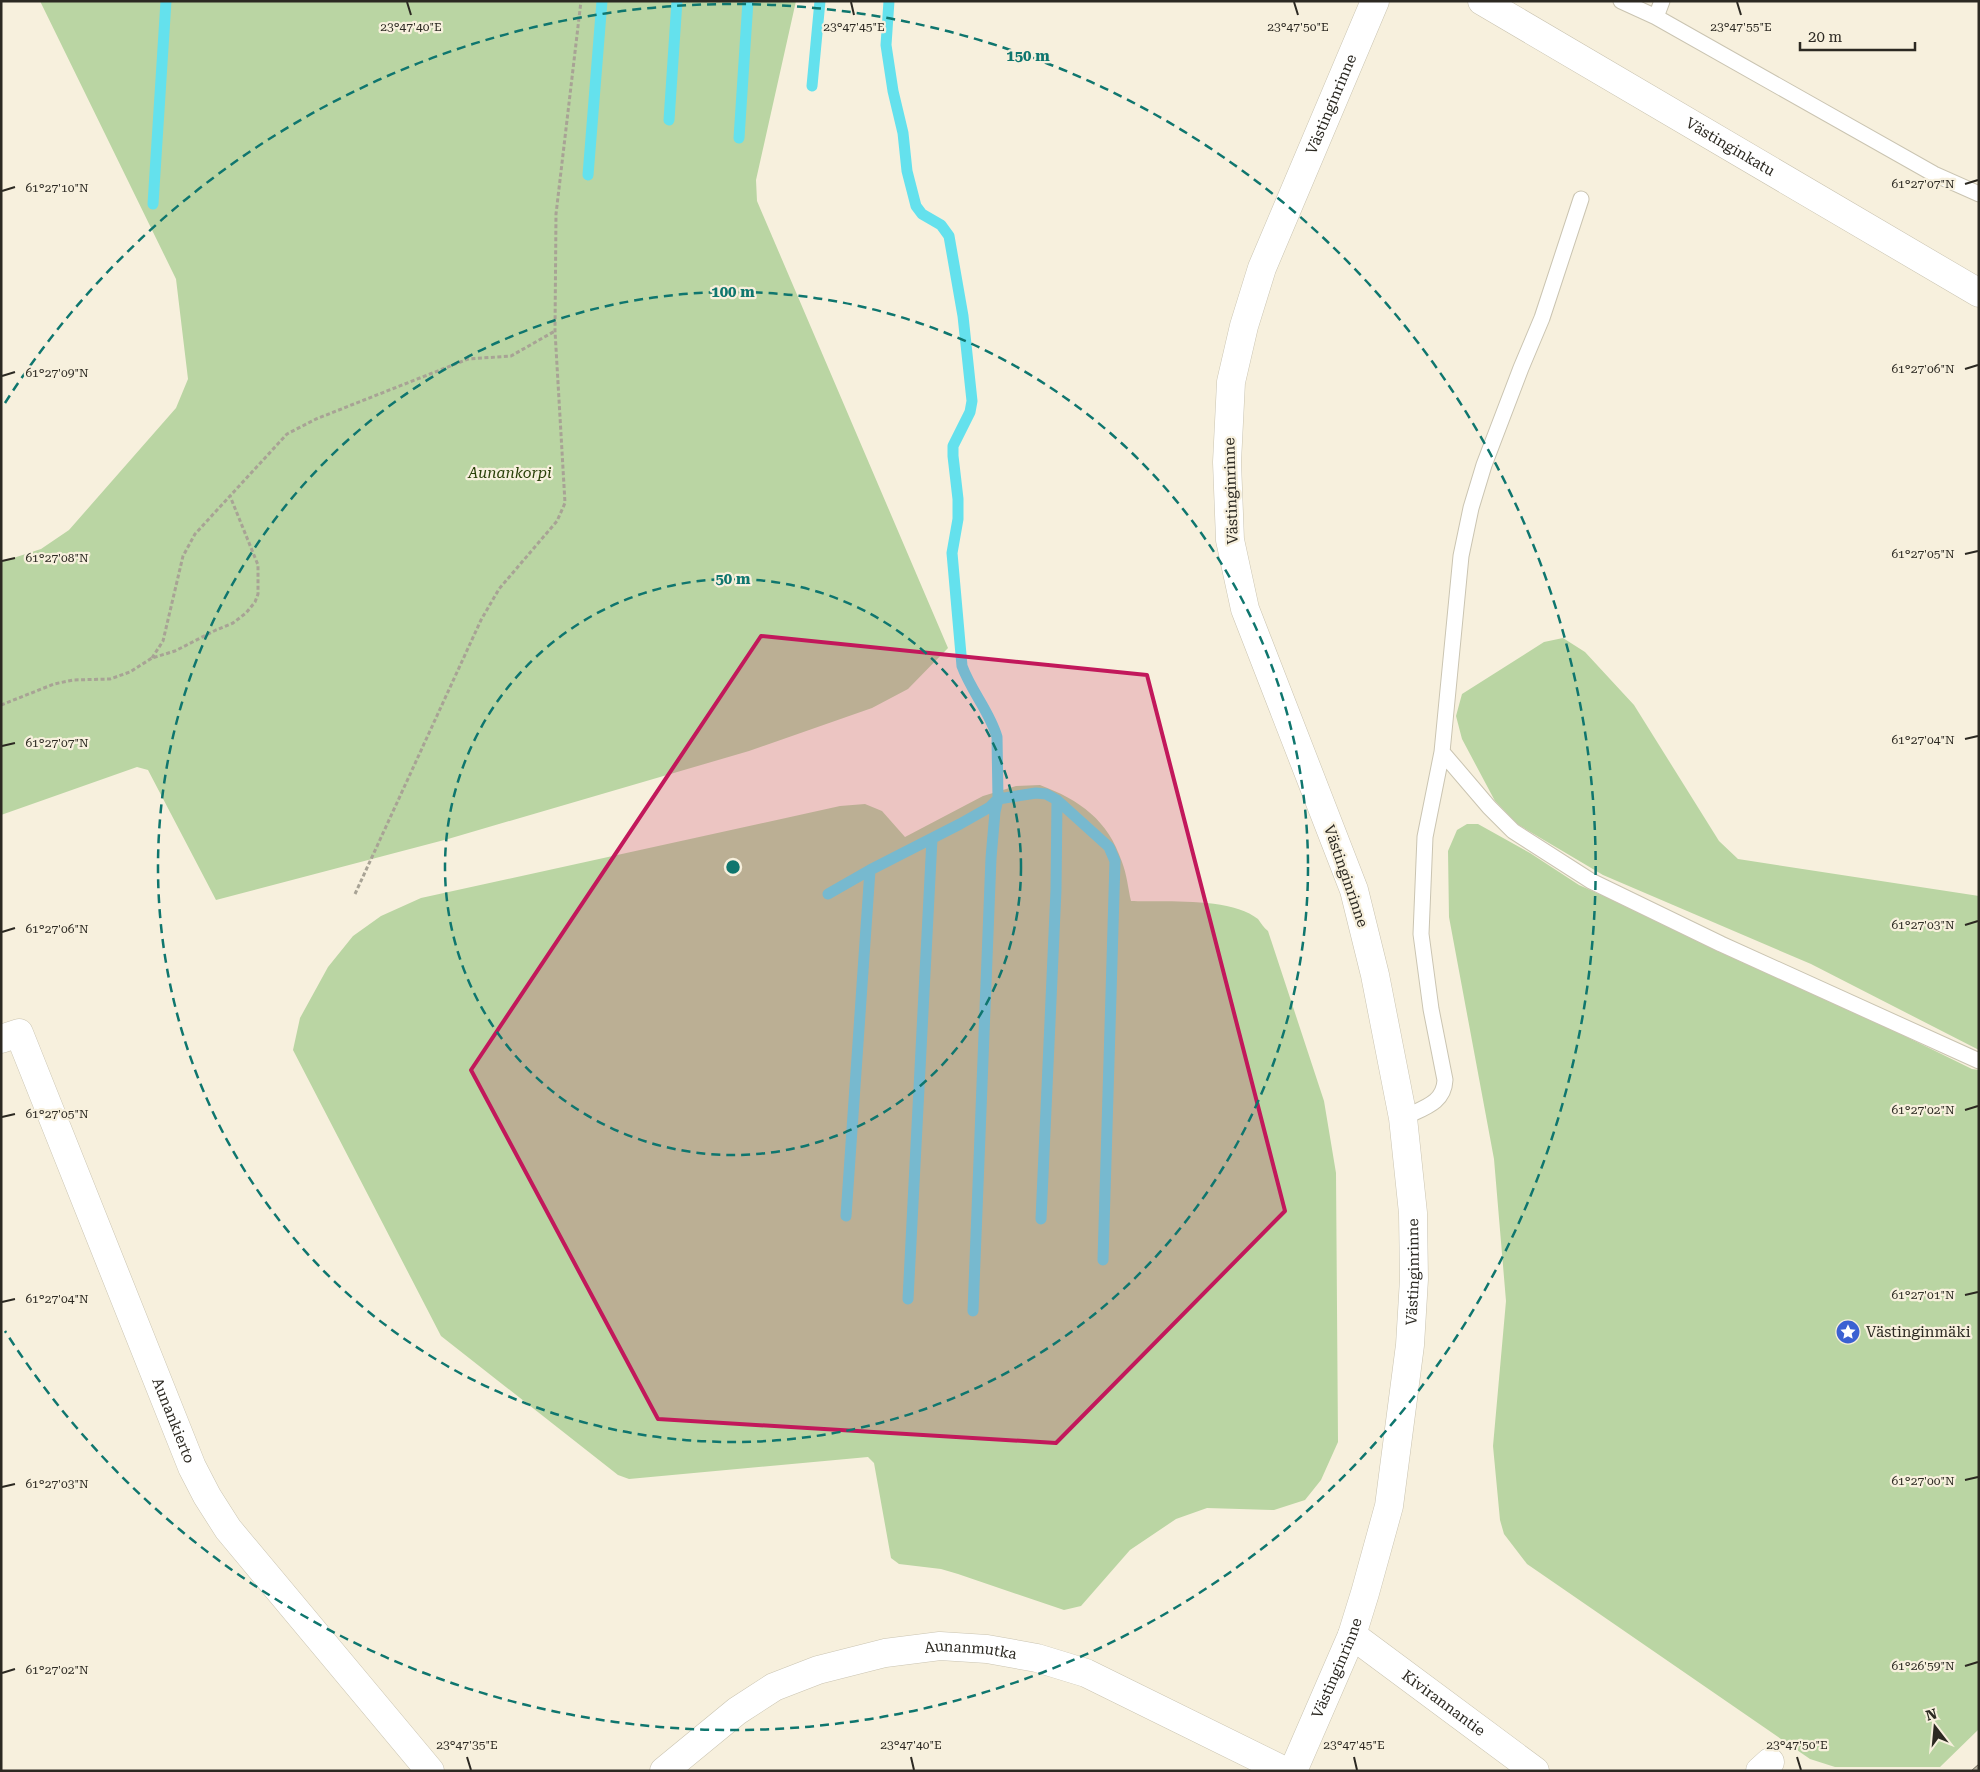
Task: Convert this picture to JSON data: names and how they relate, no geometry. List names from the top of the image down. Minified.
{"streets":{"street":["Västinginrinne","Västinginkatu","Aunankierto","Aunanmutka","Kivirannantie"]},"crossings":[["Västinginrinne","Kivirannantie"]],"parks":["Aunankorpi"],"places":{"place":["Västinginmäki"]},"scale_bar":"20 m","north":"top","coordinates":["23°47'40\"E","23°47'45\"E","23°47'50\"E","23°47'55\"E","61°27'07\"N","61°27'10\"N","61°27'06\"N","61°27'09\"N","61°27'05\"N","61°27'08\"N","61°27'04\"N","61°27'03\"N","61°27'02\"N","61°27'01\"N","61°27'00\"N","61°26'59\"N","23°47'35\"E"],"rings":["150 m","100 m","50 m"]}
